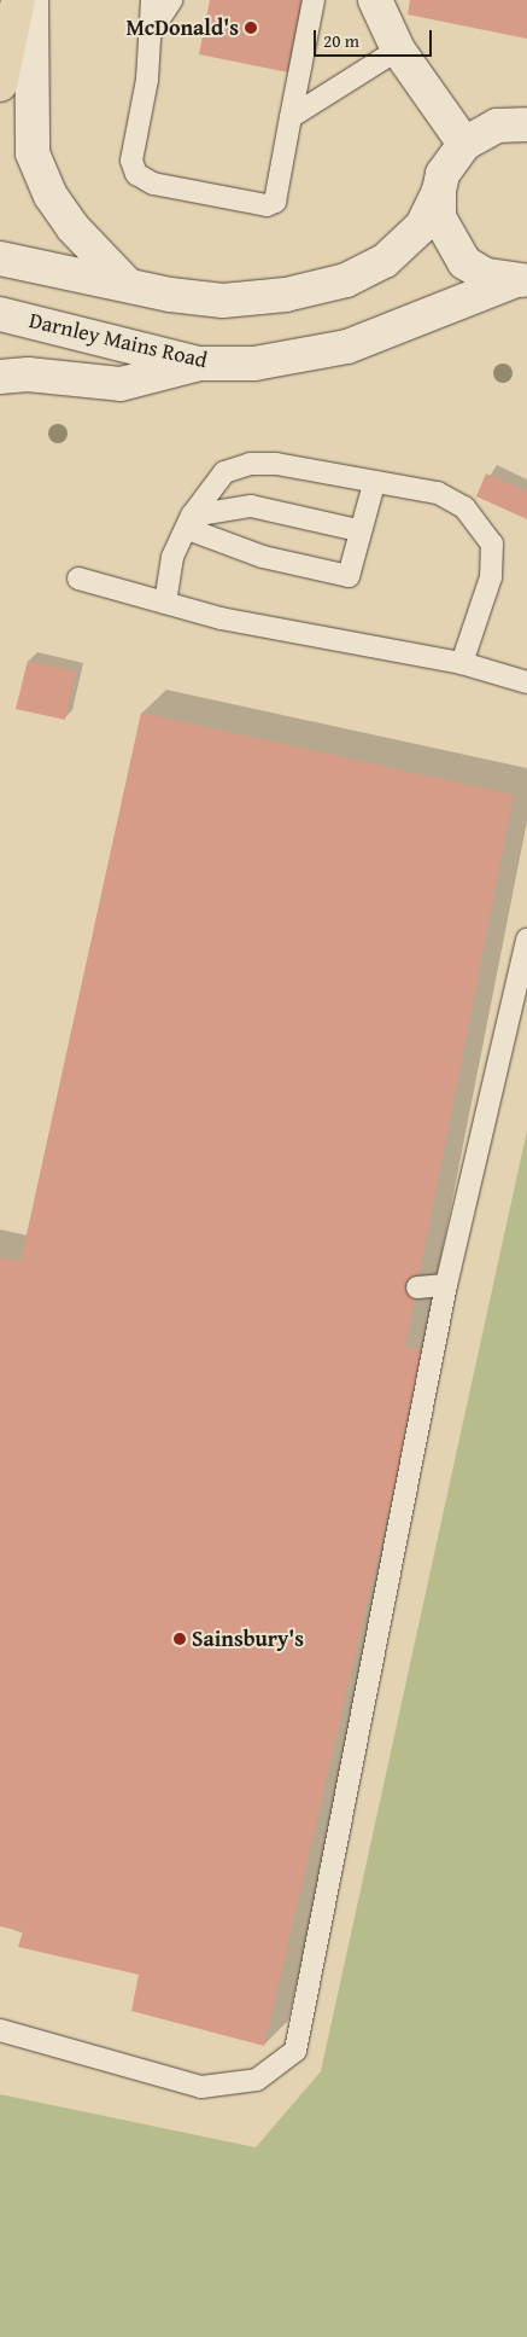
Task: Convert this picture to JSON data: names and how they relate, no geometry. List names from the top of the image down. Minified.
{"streets":{"street":["Darnley Mains Road"]},"places":["McDonald's","Sainsbury's"],"scale_bar":"20 m"}
